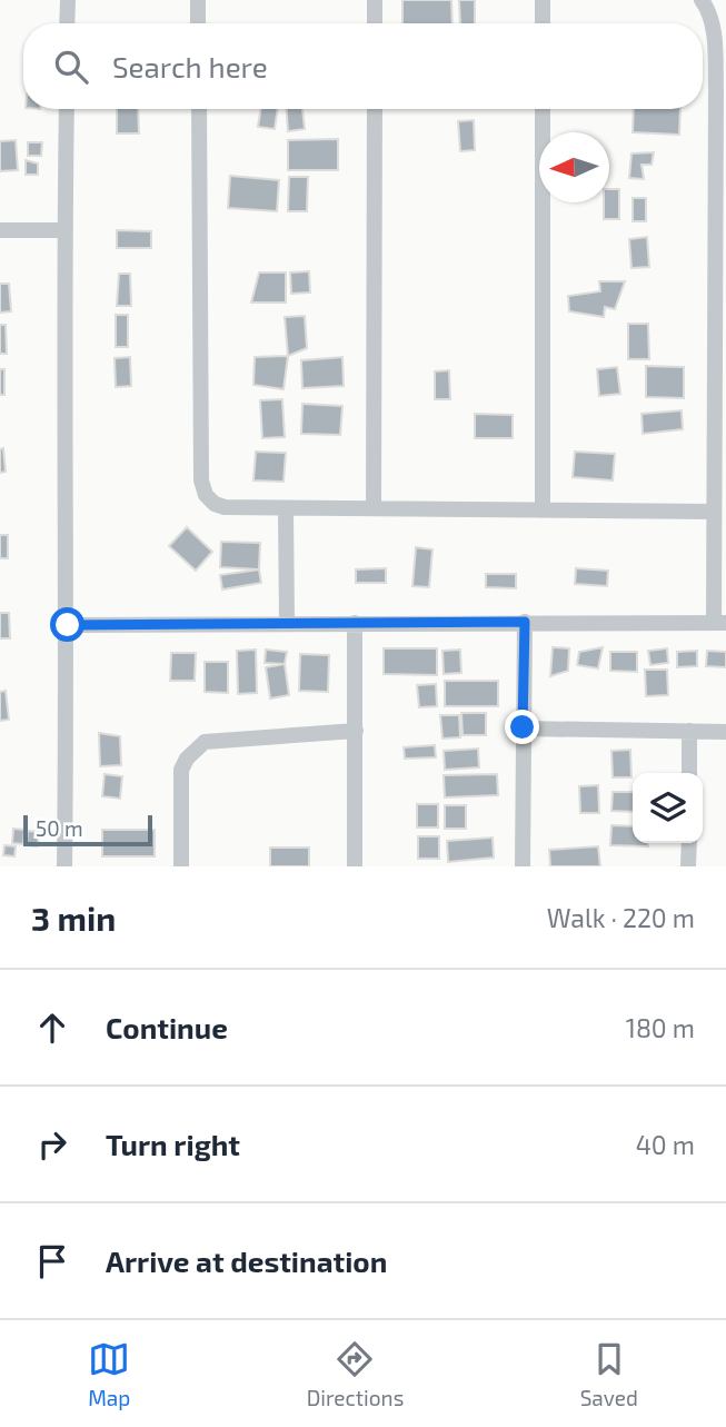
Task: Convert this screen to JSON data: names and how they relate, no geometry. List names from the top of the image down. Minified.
{"scale_bar":"50 m","north":"left","page":{"search":"Search here","scale":"50 m","heading":["3 min","Walk · 220 m"],"list":[["Continue","180 m"],["Turn right","40 m"],"Arrive at destination"],"nav":["Map","Directions","Saved"]}}
